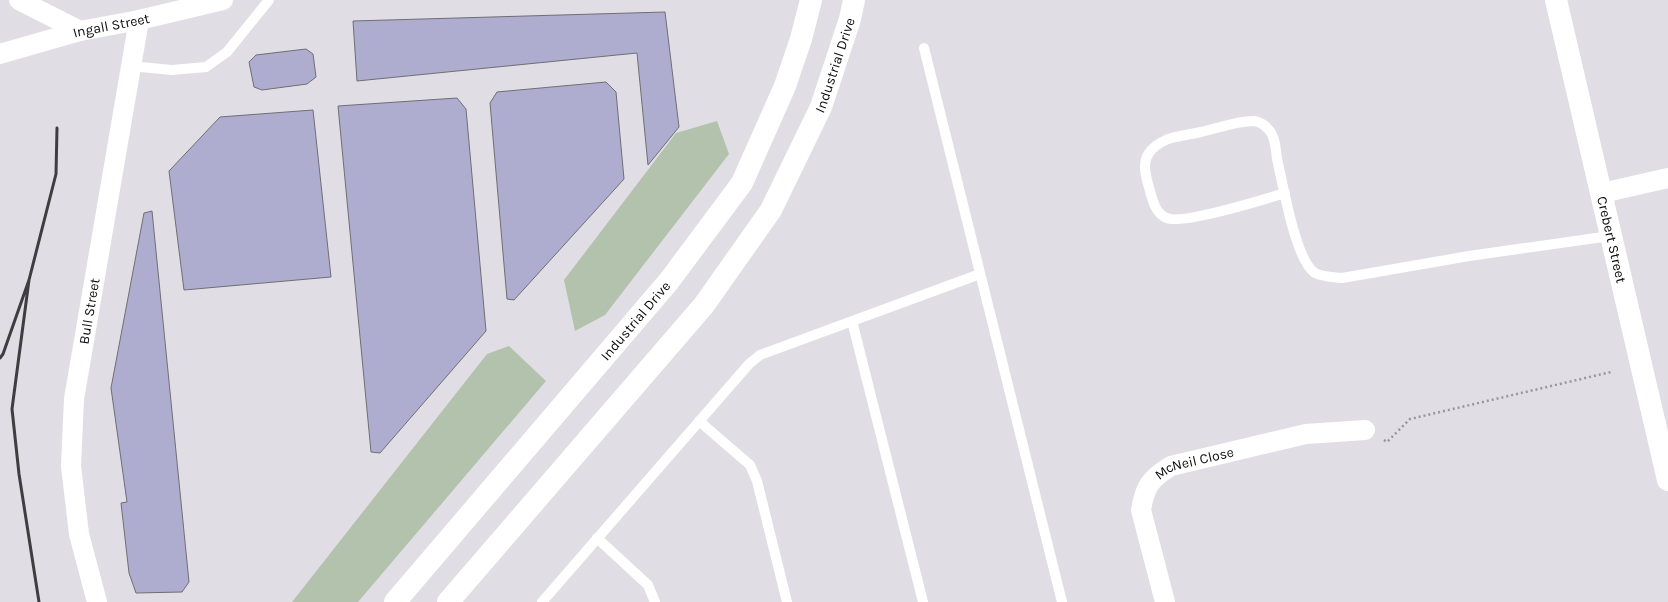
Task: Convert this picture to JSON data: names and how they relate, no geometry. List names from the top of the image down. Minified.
{"streets":{"main road":["Industrial Drive","Crebert Street"],"street":["Ingall Street","Bull Street","McNeil Close"]},"crossings":[["Ingall Street","Bull Street"]]}
